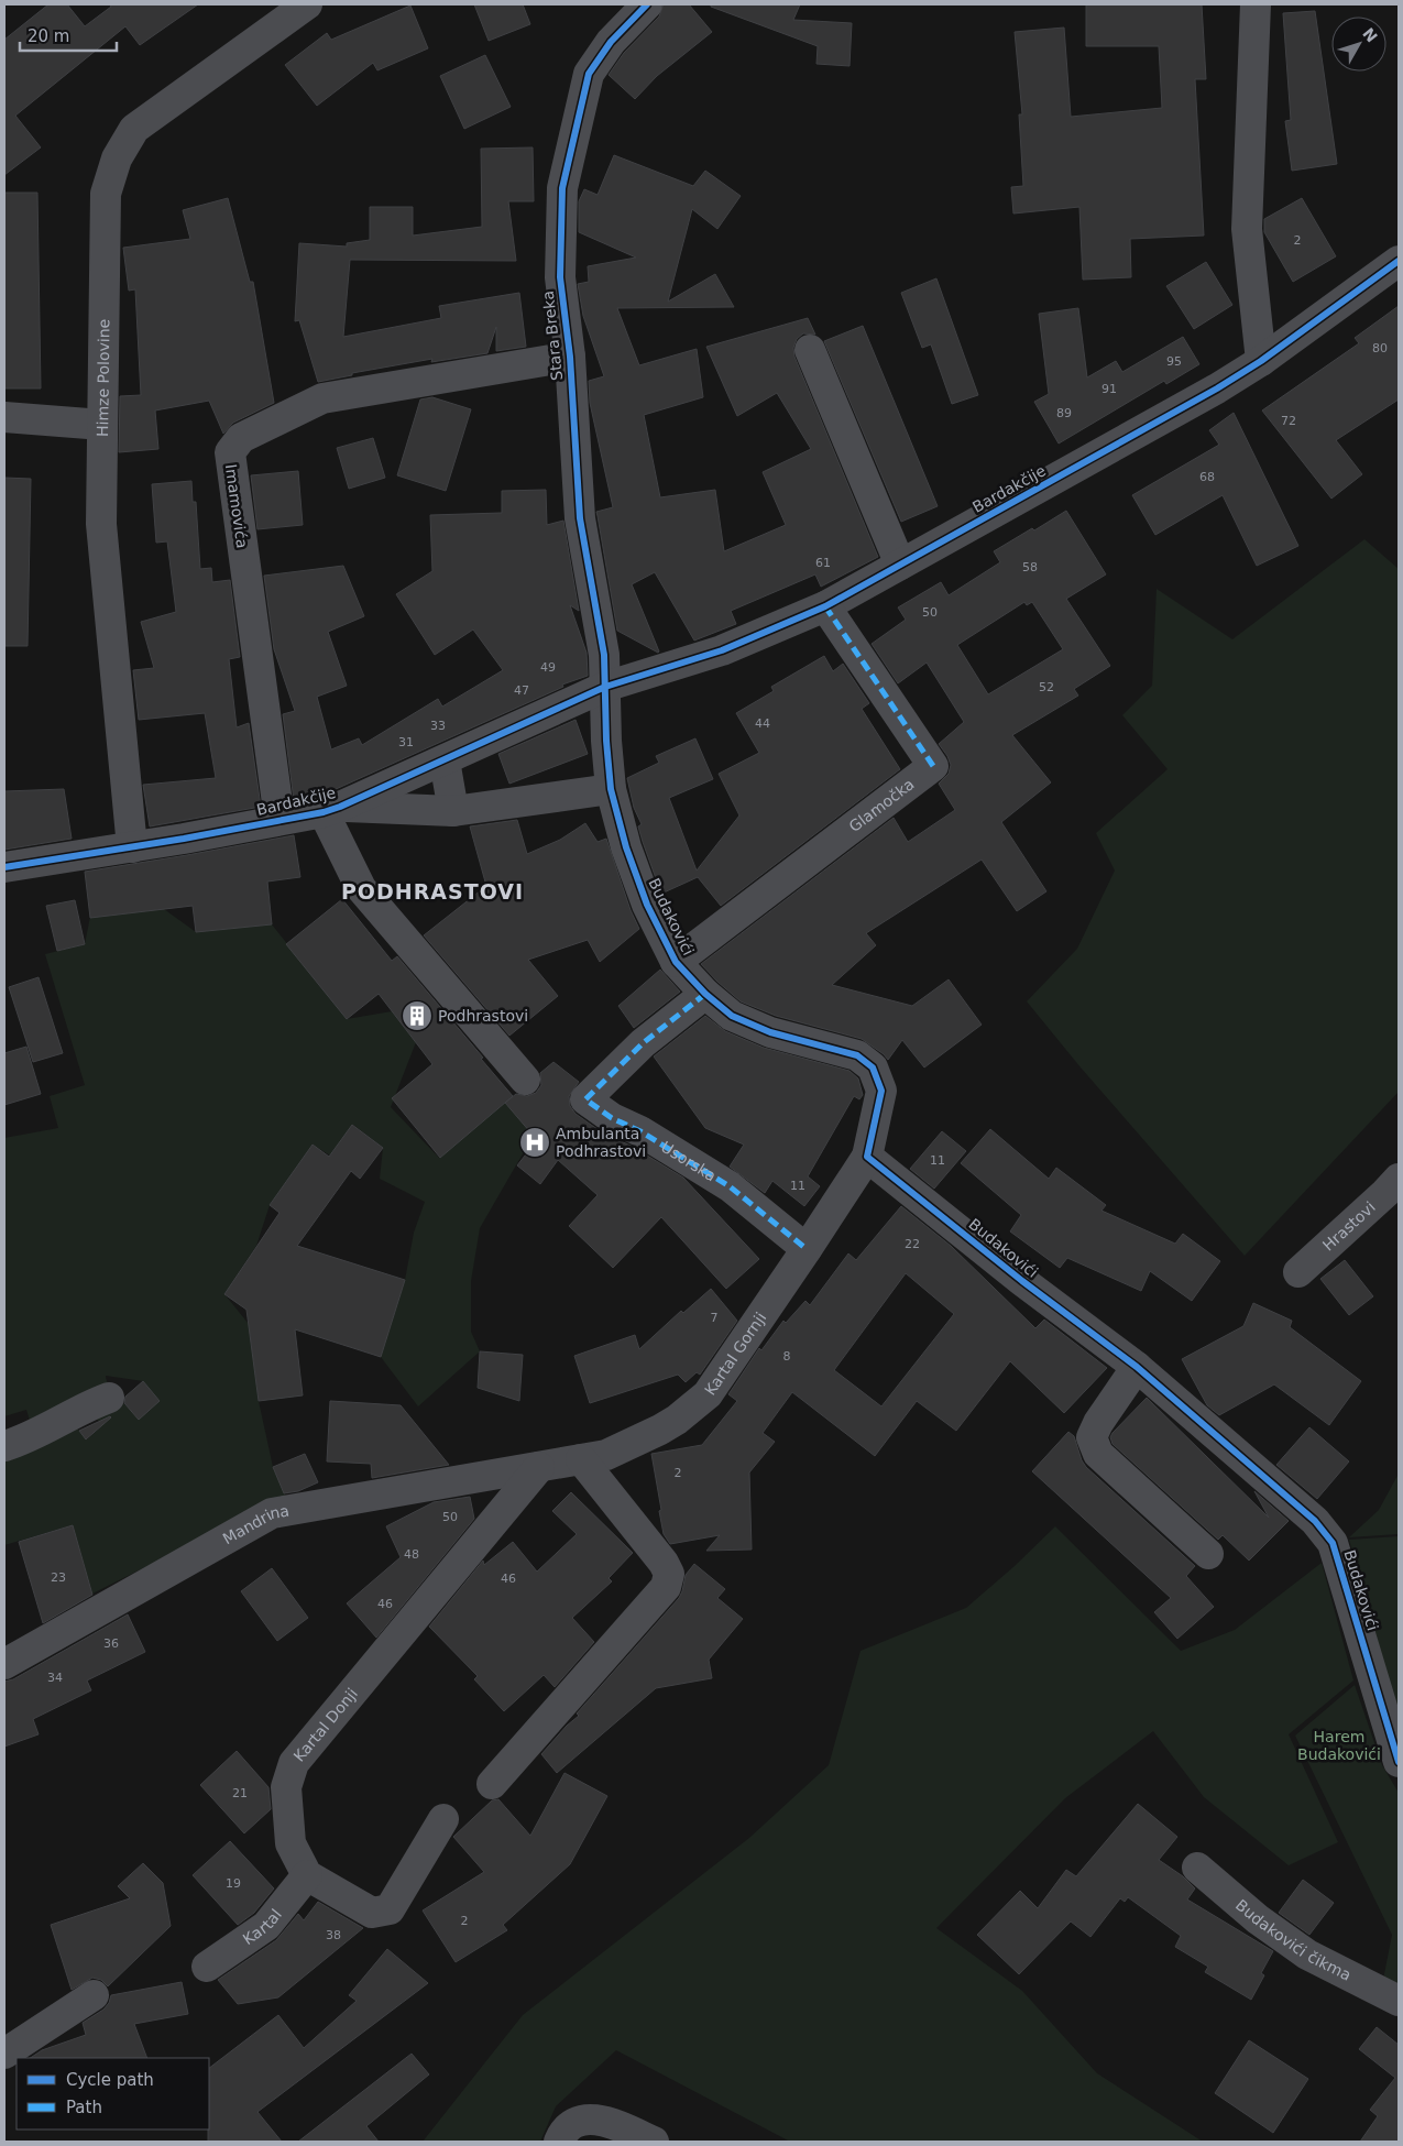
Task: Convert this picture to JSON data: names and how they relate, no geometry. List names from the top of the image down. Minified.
{"streets":{"street":["Stara Breka","Himze Polovine","Bardakčije","Imamovića","Glamočka","Budakovići","Usorska","Hrastovi","Kartal Gornji","Mandrina","Kartal Donji","Kartal","Budakovići čikma"]},"crossings":[["Stara Breka","Bardakčije"],["Stara Breka","Imamovića"],["Himze Polovine","Bardakčije"],["Bardakčije","Imamovića"],["Bardakčije","Glamočka"],["Bardakčije","Budakovići"],["Glamočka","Budakovići"],["Budakovići","Usorska"],["Budakovići","Kartal Gornji"],["Usorska","Kartal Gornji"],["Kartal Gornji","Mandrina"],["Kartal Gornji","Kartal Donji"],["Mandrina","Kartal Donji"],["Kartal Donji","Kartal"]],"districts":["PODHRASTOVI"],"parks":["Harem Budakovići"],"places":{"building":["Podhrastovi"],"hospital":["Ambulanta Podhrastovi"]},"house_numbers":["2","80","95","91","89","72","68","61","58","50","49","52","47","44","33","31","11","11","22","7","8","2","50","48","23","46","46","36","34","21","19","2","38"],"legend":["Cycle path","Path"],"scale_bar":"20 m","north":"top right"}
